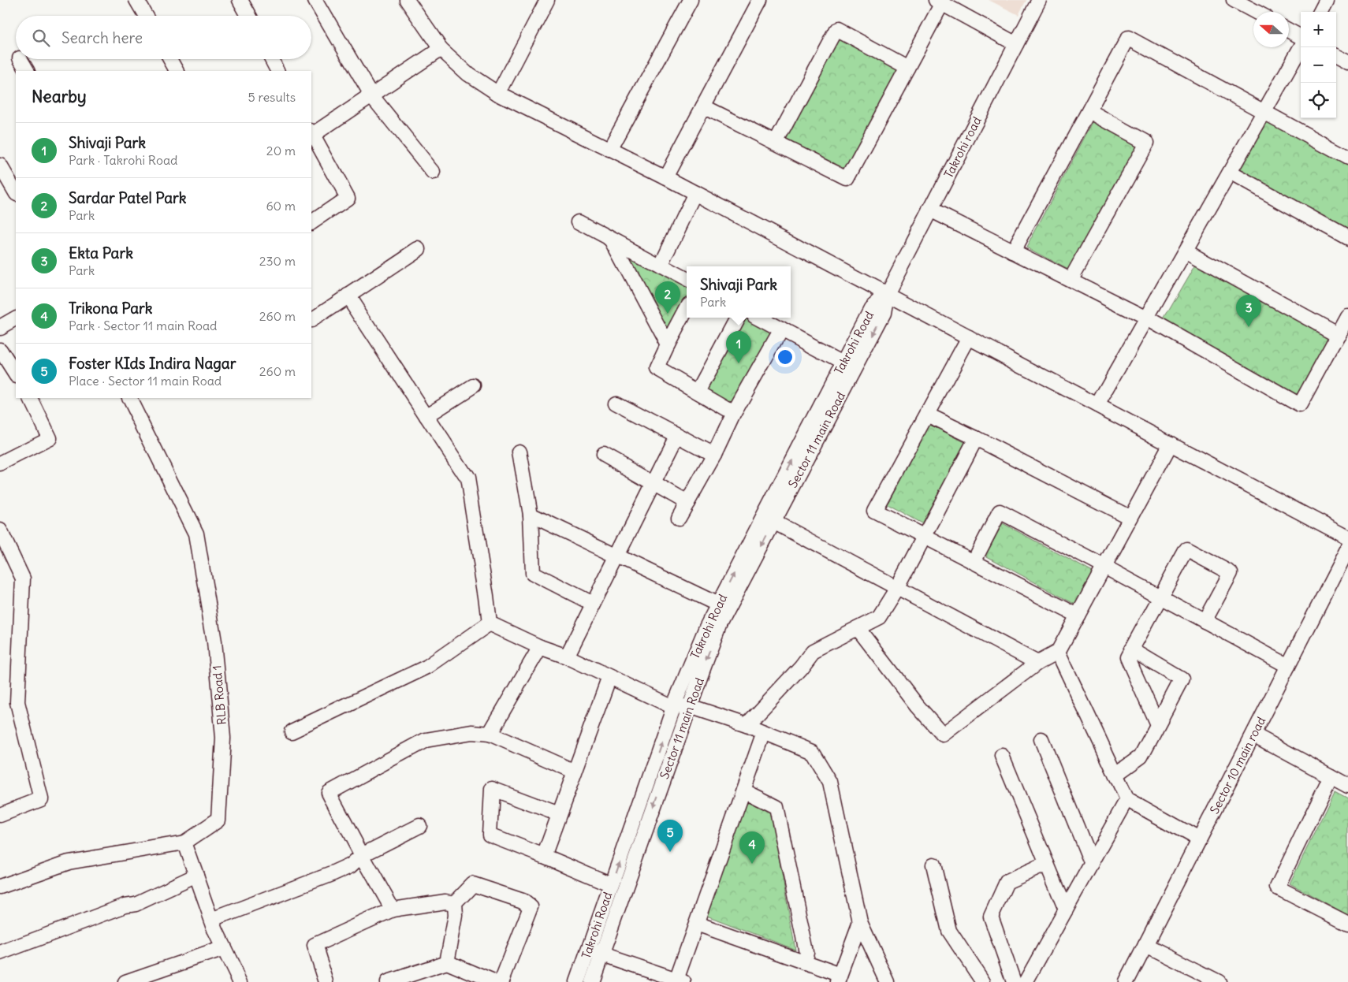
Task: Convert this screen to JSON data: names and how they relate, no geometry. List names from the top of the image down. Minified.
{"streets":{"street":["Takrohi road","Takrohi Road","Sector 11 main Road","RLB Road 1","Sector 10 main road"]},"crossings":[["Takrohi road","Takrohi Road"],["Takrohi road","Sector 11 main Road"],["Takrohi Road","Sector 11 main Road"]],"north":"left","page":{"map_buttons":["+","−"],"search":"Search here","heading":["Nearby","5 results"],"list":[{"mark":"1","name":"Shivaji Park","note":"Park · Takrohi Road","value":"20 m"},{"mark":"2","name":"Sardar Patel Park","note":"Park","value":"60 m"},{"mark":"3","name":"Ekta Park","note":"Park","value":"230 m"},{"mark":"4","name":"Trikona Park","note":"Park · Sector 11 main Road","value":"260 m"},{"mark":"5","name":"Foster KIds Indira Nagar","note":"Place · Sector 11 main Road","value":"260 m"}],"popup":["Shivaji Park","Park"],"pins":["2","3","1","5","4"]}}
